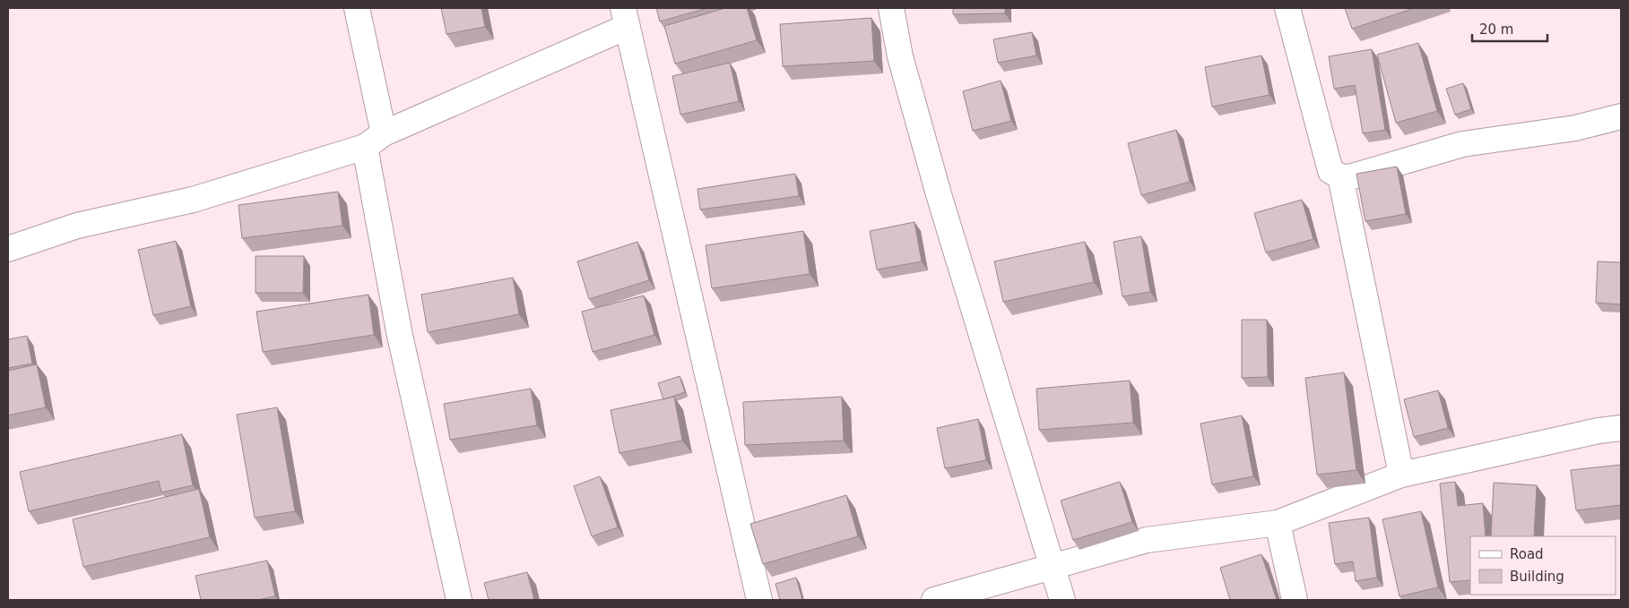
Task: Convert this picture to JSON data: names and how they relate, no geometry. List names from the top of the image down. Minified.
{"legend":["Road","Building"],"scale_bar":"20 m"}
